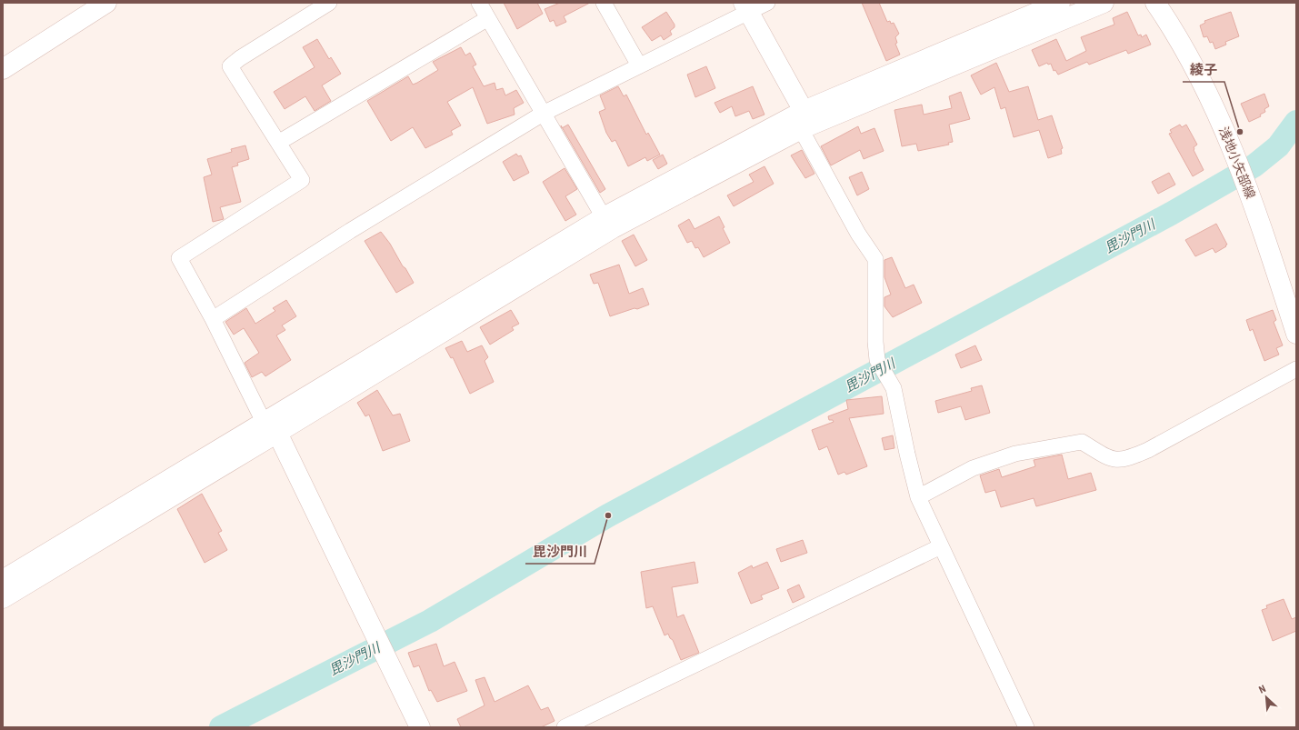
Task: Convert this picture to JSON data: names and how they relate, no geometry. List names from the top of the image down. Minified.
{"streets":{"street":["浅地小矢部線"]},"water":["毘沙門川"],"places":["綾子","毘沙門川"],"north":"top left"}
